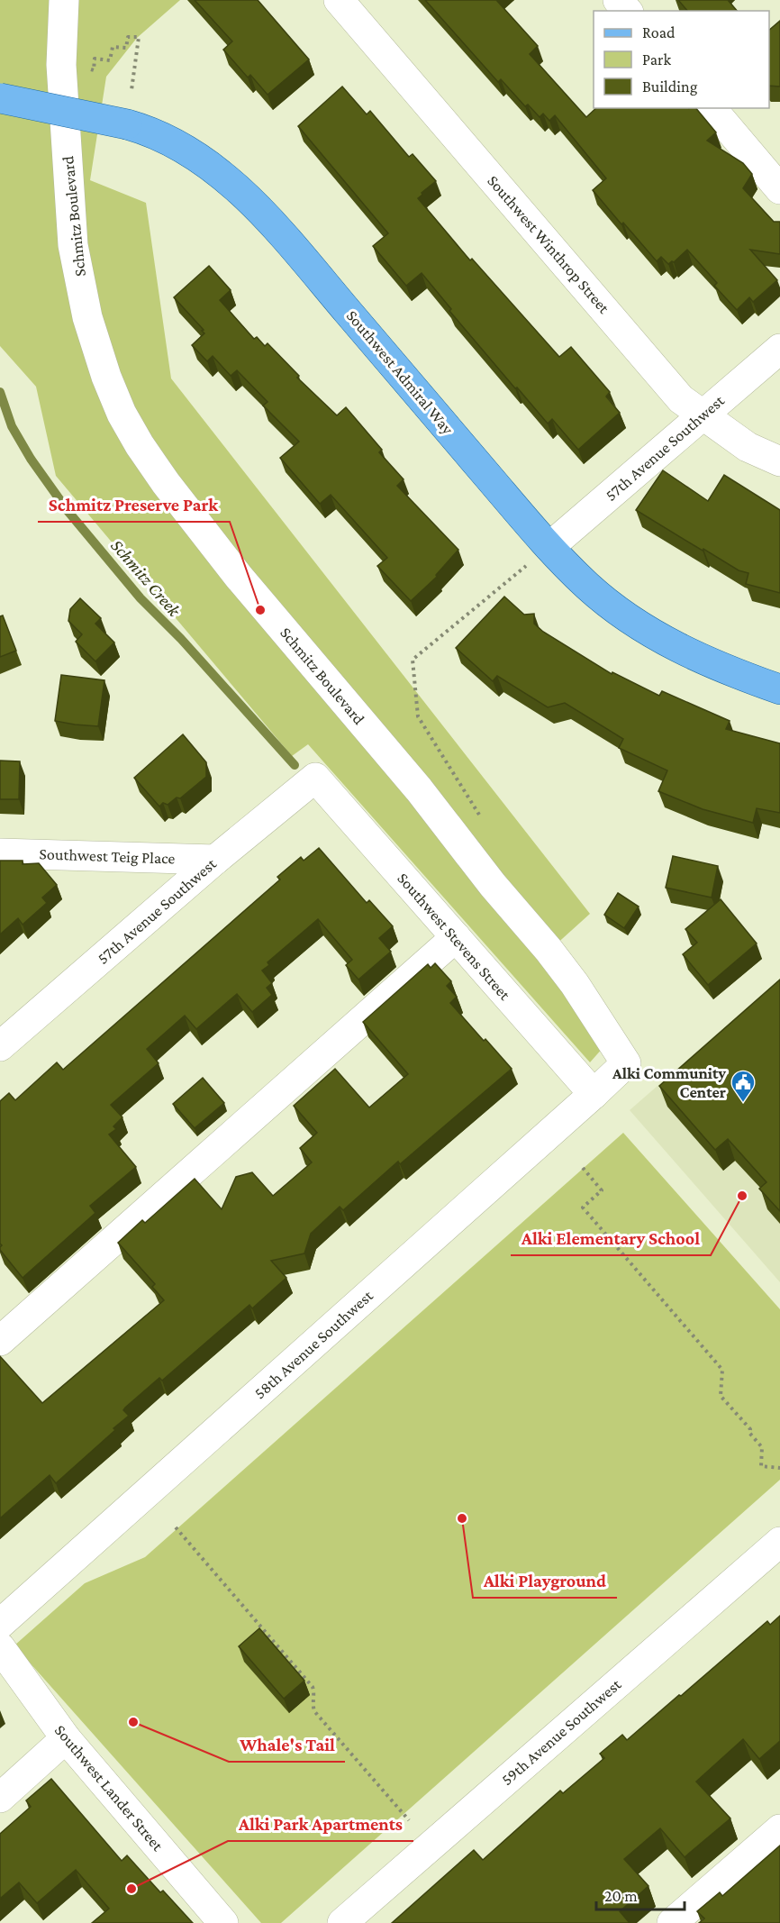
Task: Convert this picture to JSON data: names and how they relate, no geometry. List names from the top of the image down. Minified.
{"streets":{"main road":["Southwest Admiral Way"],"street":["Schmitz Boulevard","Southwest Winthrop Street","57th Avenue Southwest","Southwest Teig Place","Southwest Stevens Street","58th Avenue Southwest","59th Avenue Southwest","Southwest Lander Street"]},"crossings":[["Schmitz Boulevard","58th Avenue Southwest"],["Southwest Winthrop Street","57th Avenue Southwest"],["Southwest Admiral Way","57th Avenue Southwest"],["57th Avenue Southwest","Southwest Teig Place"],["57th Avenue Southwest","Southwest Stevens Street"],["Southwest Stevens Street","58th Avenue Southwest"]],"water":["Schmitz Creek"],"places":{"other":["Schmitz Preserve Park","Alki Elementary School","Alki Playground","Whale's Tail","Alki Park Apartments"],"public building":["Alki Community Center"]},"legend":["Road","Park","Building"],"scale_bar":"20 m"}
